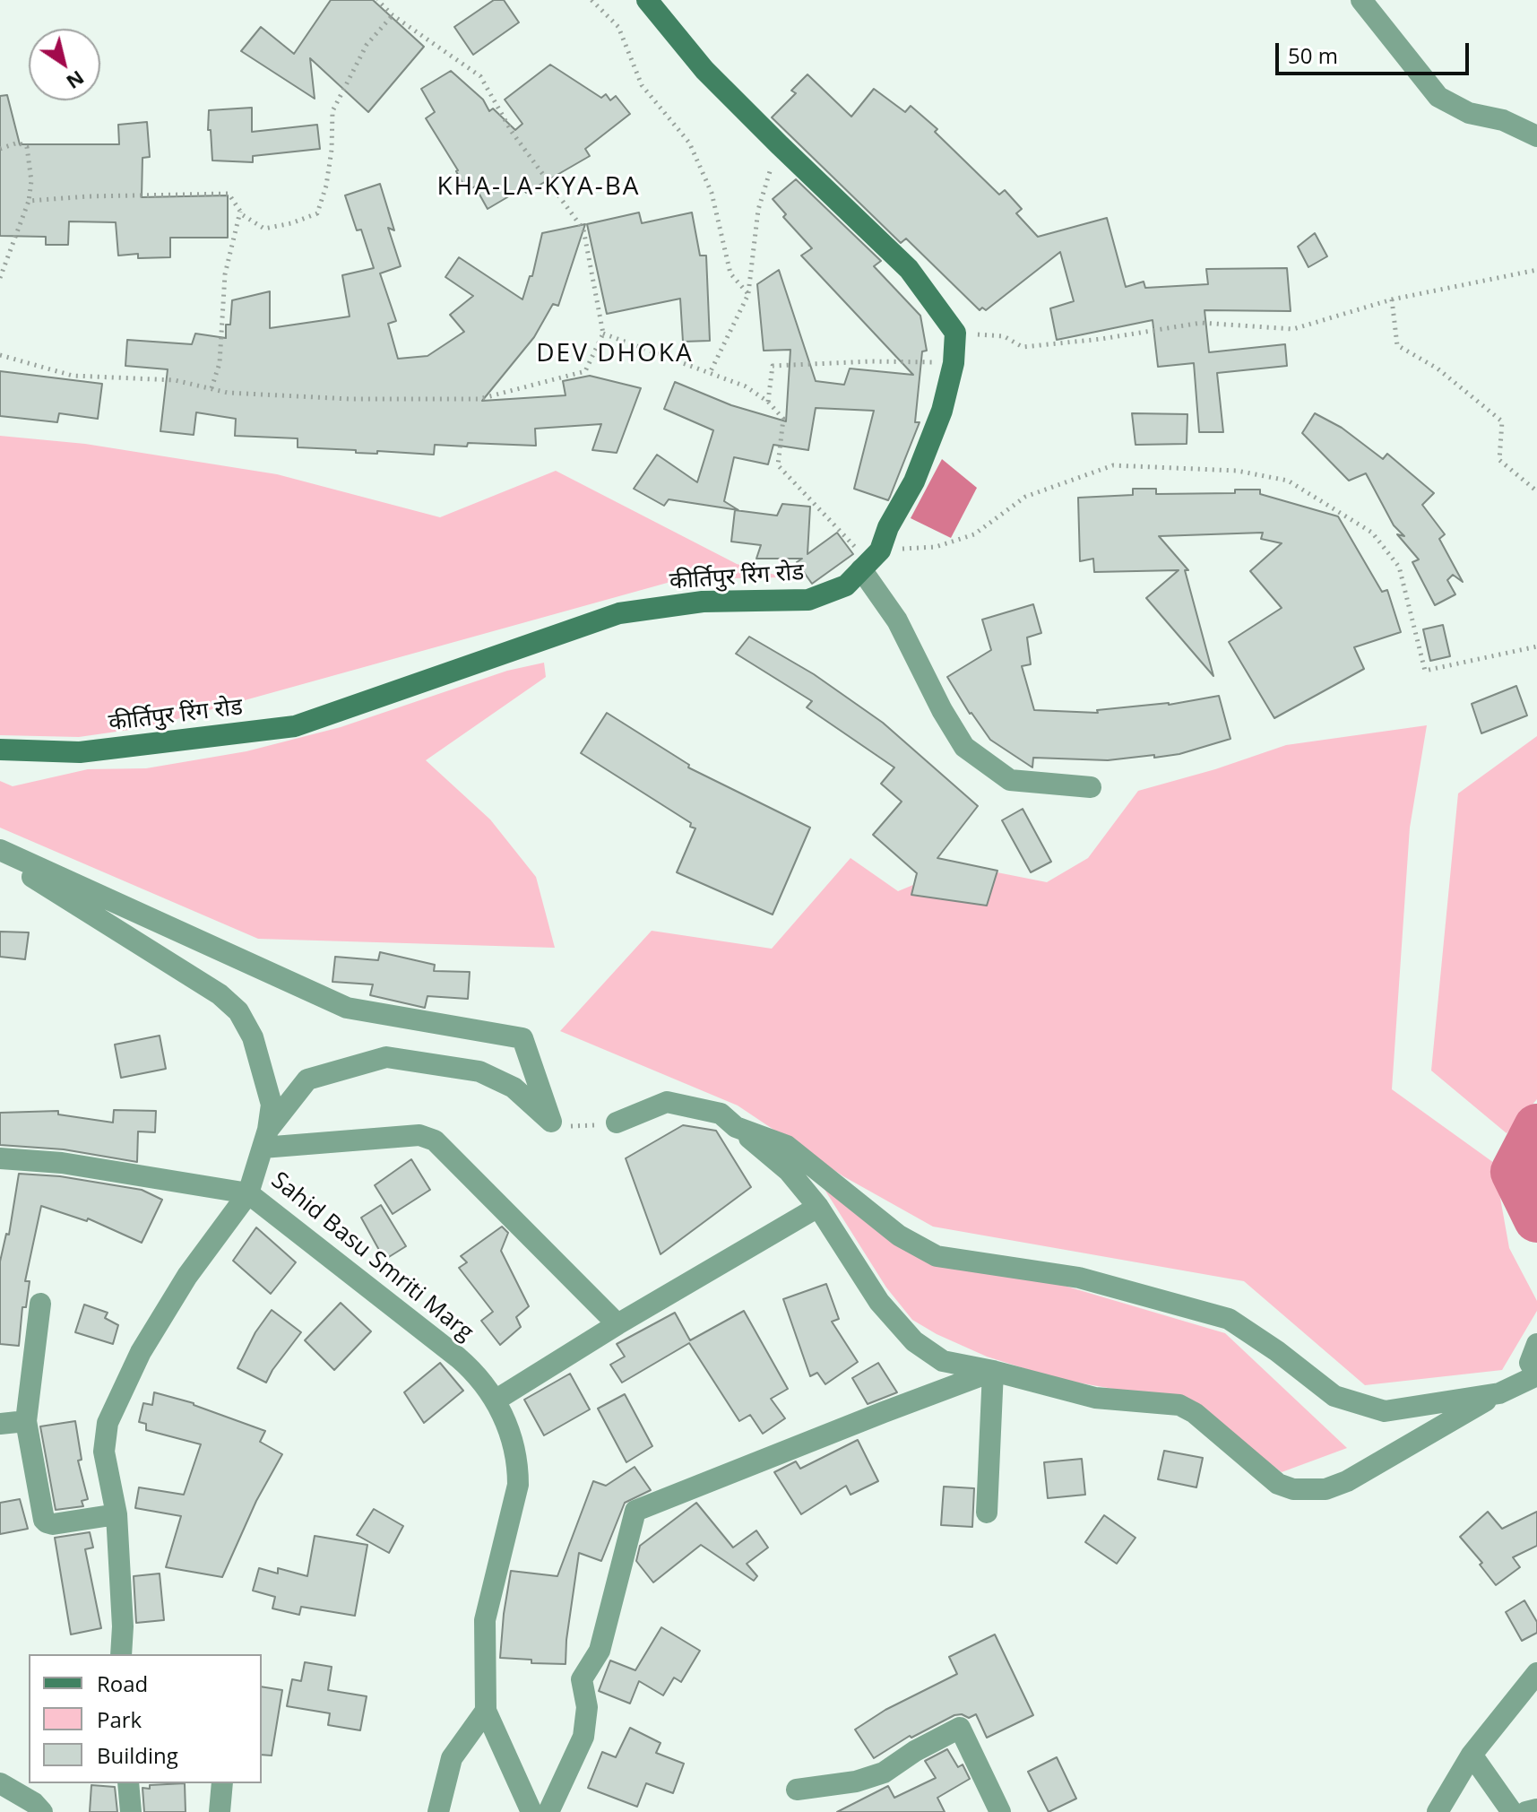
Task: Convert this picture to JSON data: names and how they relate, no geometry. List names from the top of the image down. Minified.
{"streets":{"street":["कीर्तिपुर रिंग रोड","Sahid Basu Smriti Marg"]},"districts":["KHA-LA-KYA-BA","DEV DHOKA"],"legend":["Road","Park","Building"],"scale_bar":"50 m","north":"bottom right"}
